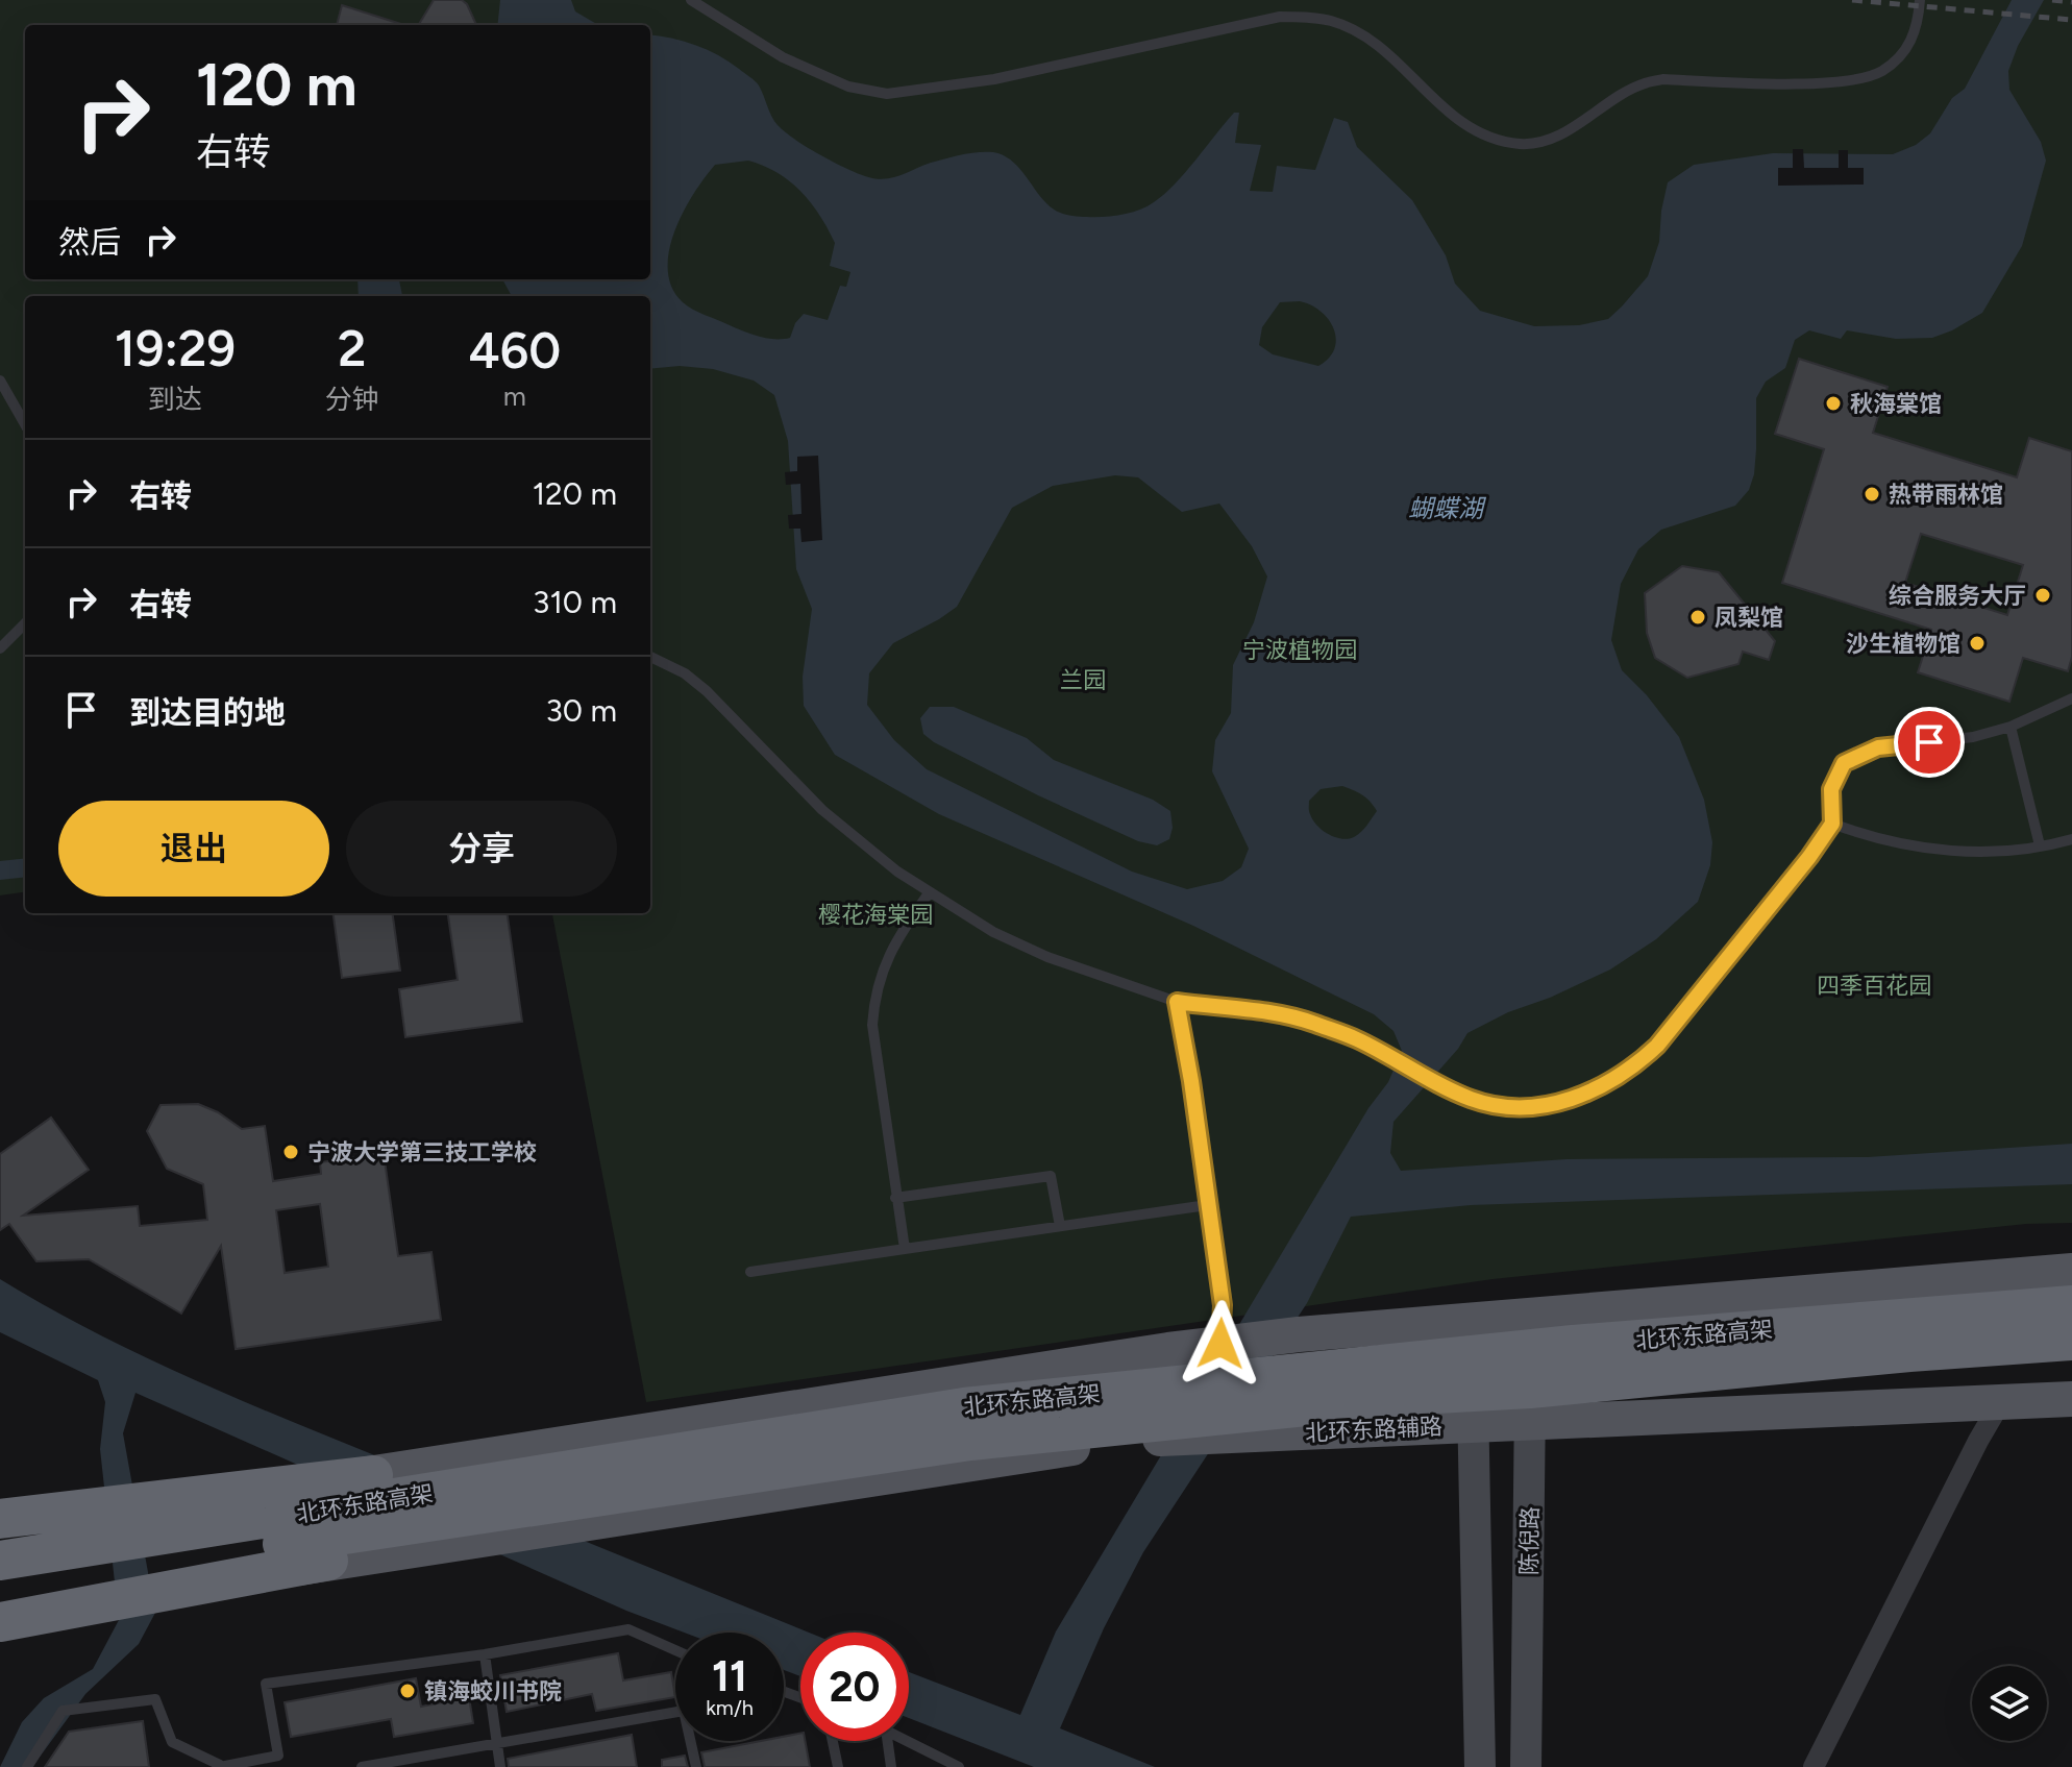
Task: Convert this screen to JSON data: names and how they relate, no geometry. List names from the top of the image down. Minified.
{"streets":{"highway":["北环东路高架"],"main road":["北环东路辅路"],"street":["陈倪路"]},"crossings":[["北环东路辅路","陈倪路"]],"water":["蝴蝶湖"],"parks":["宁波植物园","兰园","樱花海棠园","四季百花园"],"places":["秋海棠馆","热带雨林馆","综合服务大厅","凤梨馆","沙生植物馆","宁波大学第三技工学校","镇海蛟川书院"],"page":{"turn":["120 m","右转"],"then":"然后","eta":["19:29","到达","2","分钟","460","m"],"list":[{"name":"右转","value":"120 m"},{"name":"右转","value":"310 m"},{"name":"到达目的地","value":"30 m"}],"buttons":["退出","分享"],"speed":"11 km/h","limit":"20"}}
